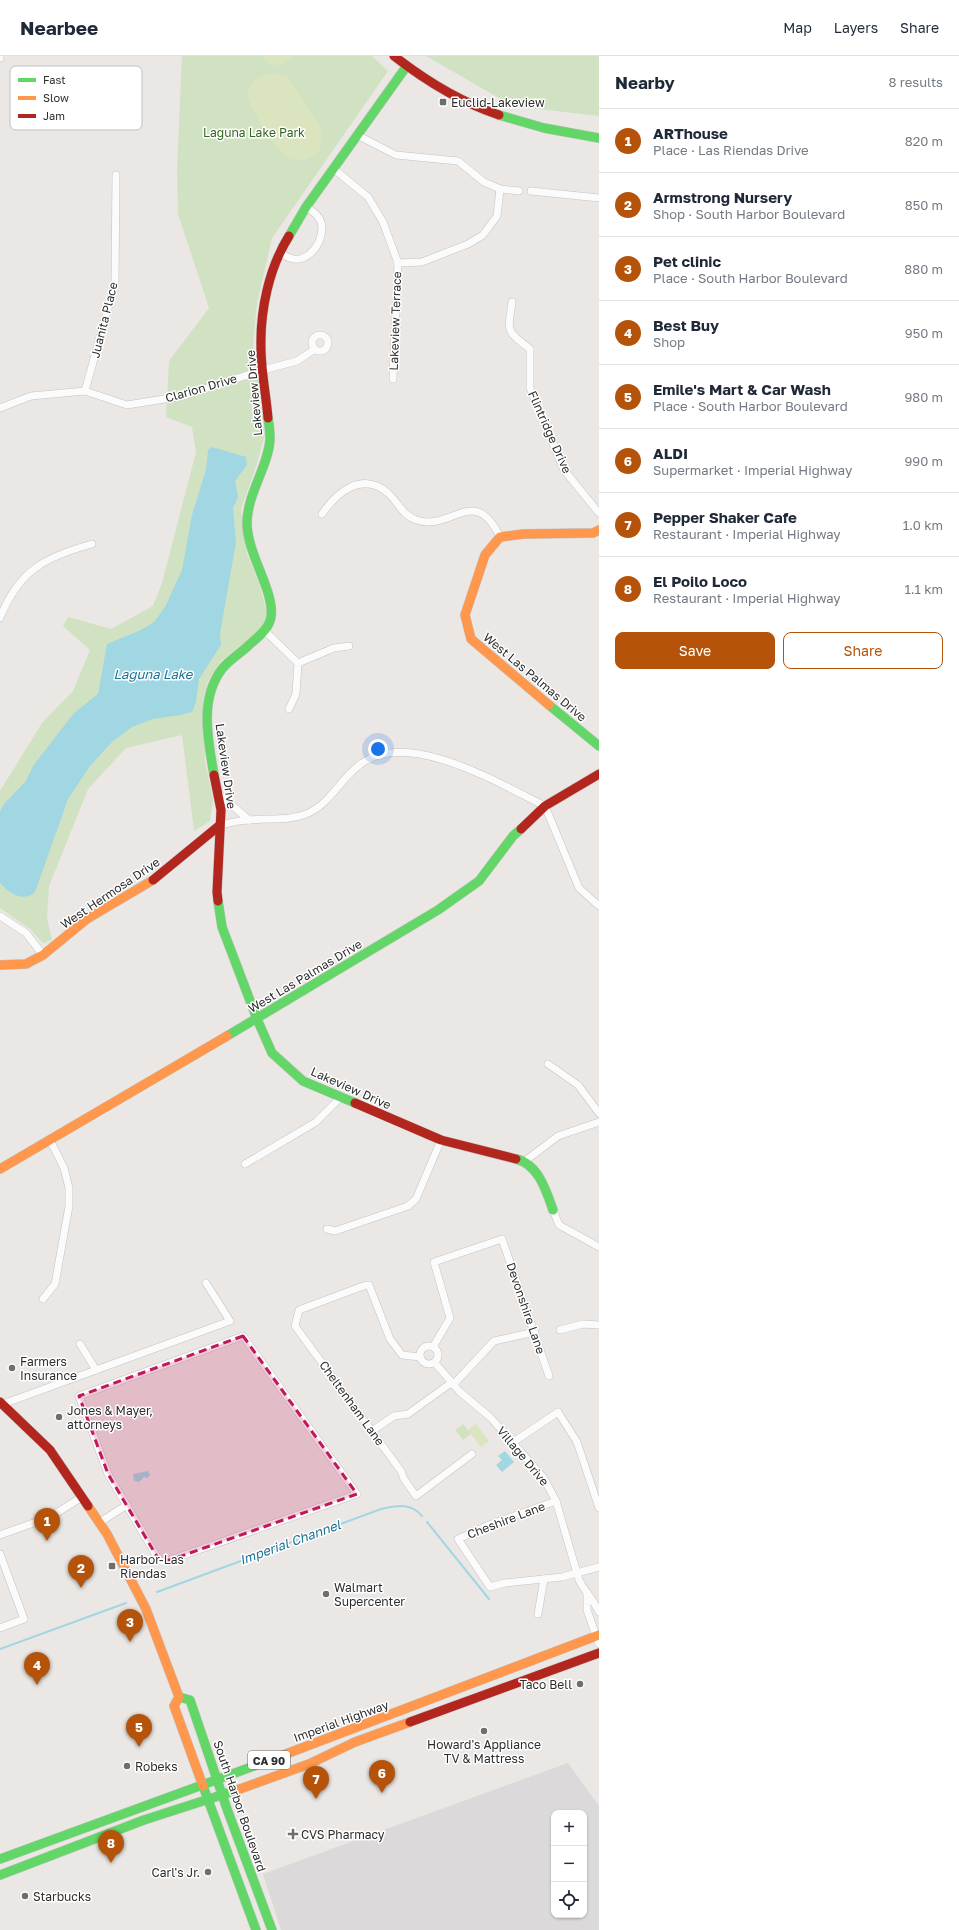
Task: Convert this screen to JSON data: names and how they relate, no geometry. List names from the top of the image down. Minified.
{"streets":{"street":["Juanita Place","Lakeview Terrace","Clarion Drive","Lakeview Drive","Flintridge Drive","West Las Palmas Drive","West Hermosa Drive","Devonshire Lane","Cheltenham Lane","Village Drive","Cheshire Lane","Imperial Highway","CA 90","South Harbor Boulevard"]},"crossings":[["Juanita Place","Clarion Drive"],["Clarion Drive","Lakeview Drive"],["Lakeview Drive","West Las Palmas Drive"],["Lakeview Drive","West Hermosa Drive"],["Devonshire Lane","Cheltenham Lane"],["Devonshire Lane","Village Drive"],["Cheltenham Lane","Village Drive"],["Village Drive","Cheshire Lane"],["Village Drive","Imperial Highway"],["Imperial Highway","South Harbor Boulevard"]],"water":["Laguna Lake","Imperial Channel"],"parks":["Laguna Lake Park"],"places":{"transit":["Euclid-Lakeview","Harbor-Las Riendas"],"other":["Farmers Insurance","Jones & Mayer, attorneys","Walmart Supercenter","Taco Bell","Howard's Appliance TV & Mattress","Robeks","Carl's Jr.","Starbucks"],"health":["CVS Pharmacy"]},"legend":["Fast","Slow","Jam"],"page":{"header":"Nearbee","nav":["Map","Layers","Share"],"heading":["Nearby","8 results"],"list":[{"mark":"1","name":"ARThouse","note":"Place · Las Riendas Drive","value":"820 m"},{"mark":"2","name":"Armstrong Nursery","note":"Shop · South Harbor Boulevard","value":"850 m"},{"mark":"3","name":"Pet clinic","note":"Place · South Harbor Boulevard","value":"880 m"},{"mark":"4","name":"Best Buy","note":"Shop","value":"950 m"},{"mark":"5","name":"Emile's Mart & Car Wash","note":"Place · South Harbor Boulevard","value":"980 m"},{"mark":"6","name":"ALDI","note":"Supermarket · Imperial Highway","value":"990 m"},{"mark":"7","name":"Pepper Shaker Cafe","note":"Restaurant · Imperial Highway","value":"1.0 km"},{"mark":"8","name":"El Poilo Loco","note":"Restaurant · Imperial Highway","value":"1.1 km"}],"buttons":["Save","Share"],"pins":["1","2","3","4","5","6","7","8"],"map_buttons":["+","−"]}}
